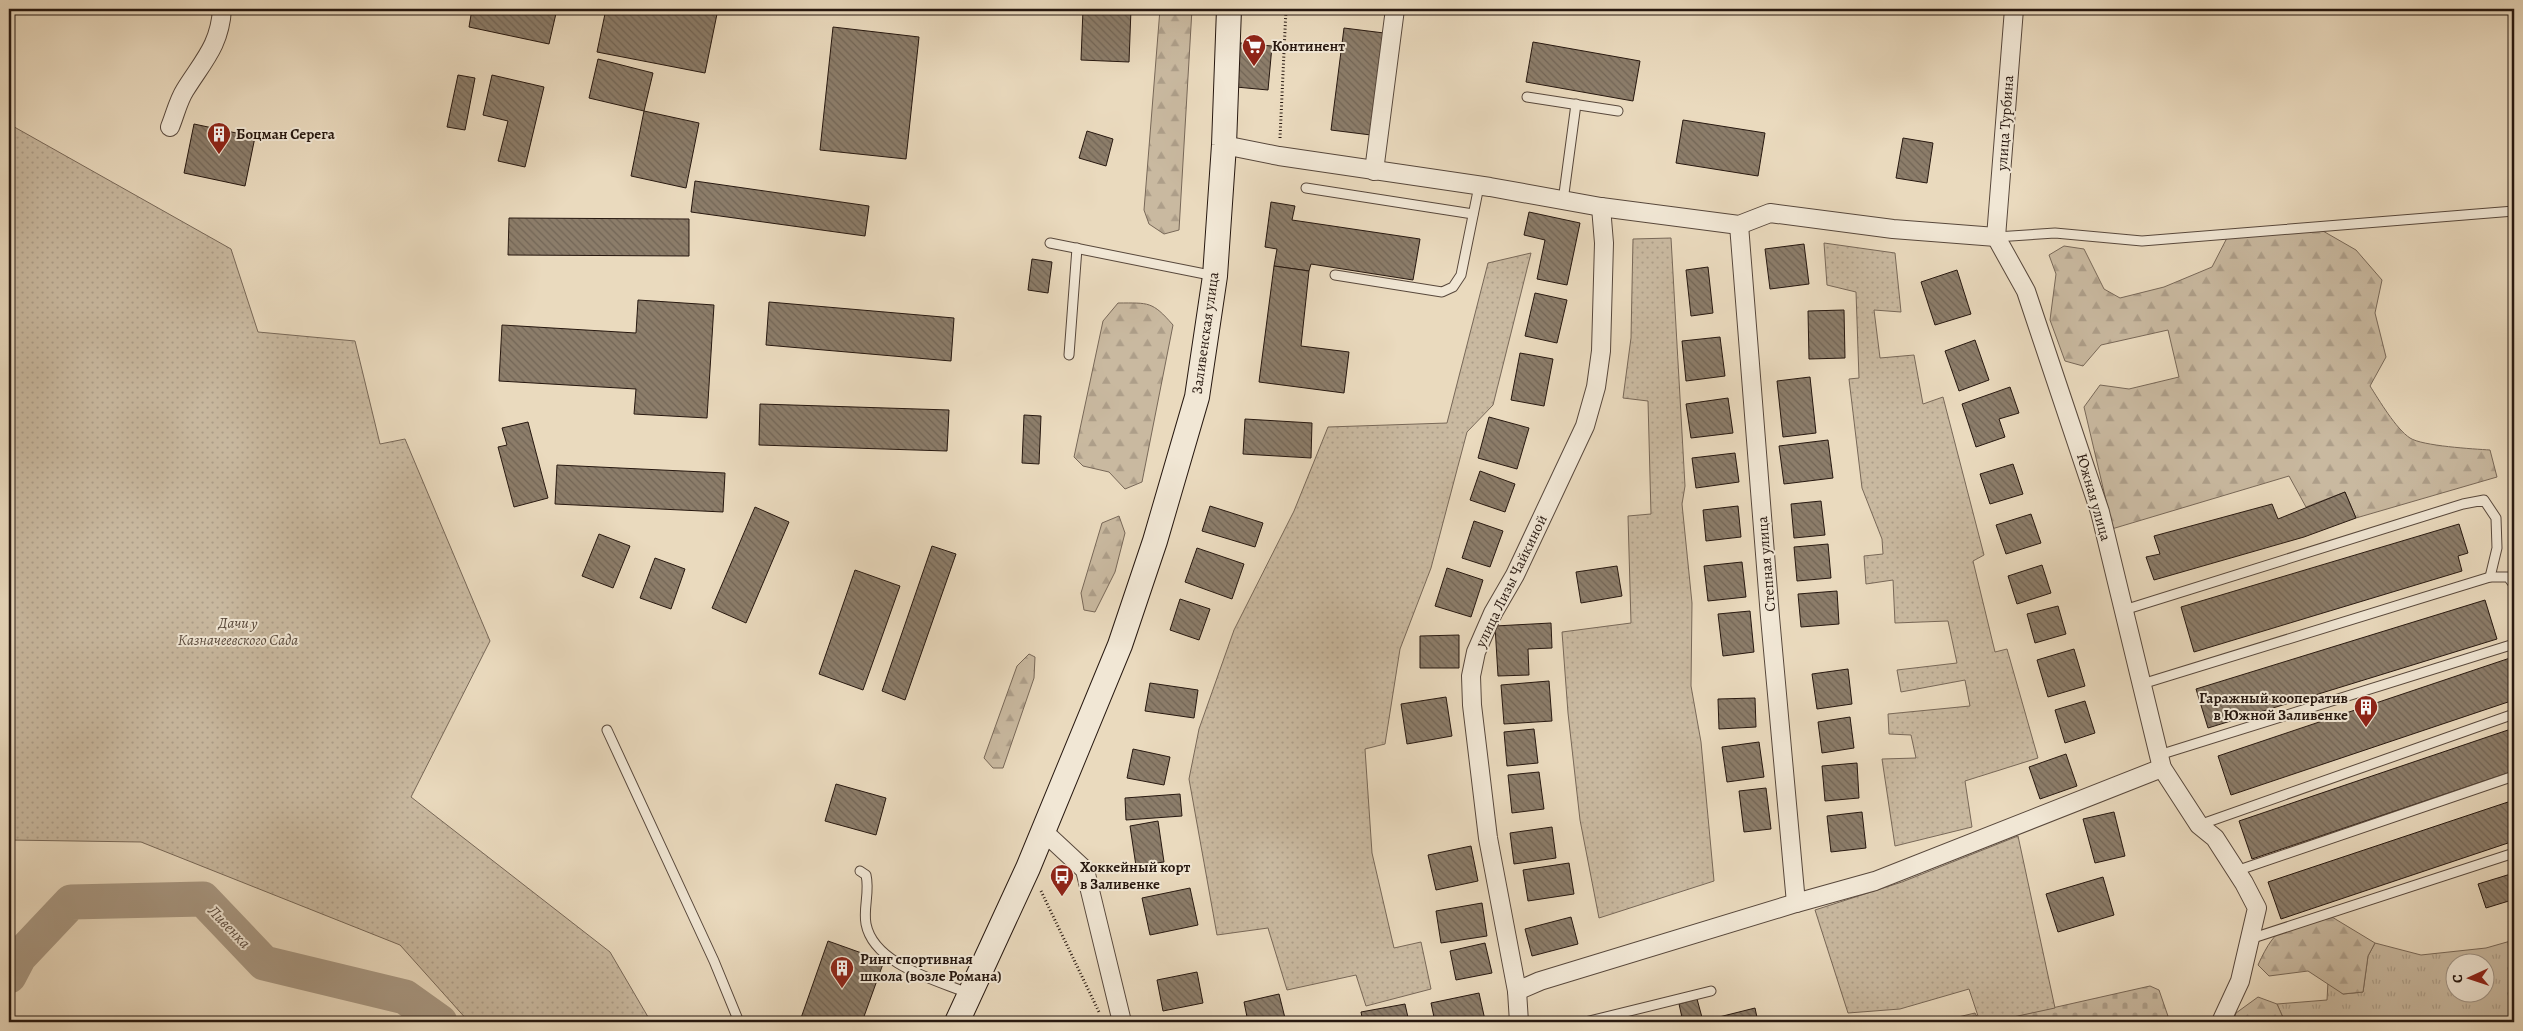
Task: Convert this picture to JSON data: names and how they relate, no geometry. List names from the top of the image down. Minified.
{"streets":{"street":["улица Турбина","Заливенская улица","Южная улица","Степная улица","улица Лизы Чайкиной"]},"crossings":[["улица Турбина","Южная улица"]],"water":["Ливенка"],"parks":["Дачи у Казначеевского Сада"],"places":{"supermarket":["Континент"],"building":["Боцман Серега","Гаражный кооператив в Южной Заливенке","Ринг спортивная школа (возле Романа)"],"bus stop":["Хоккейный корт в Заливенке"]},"north":"left"}
